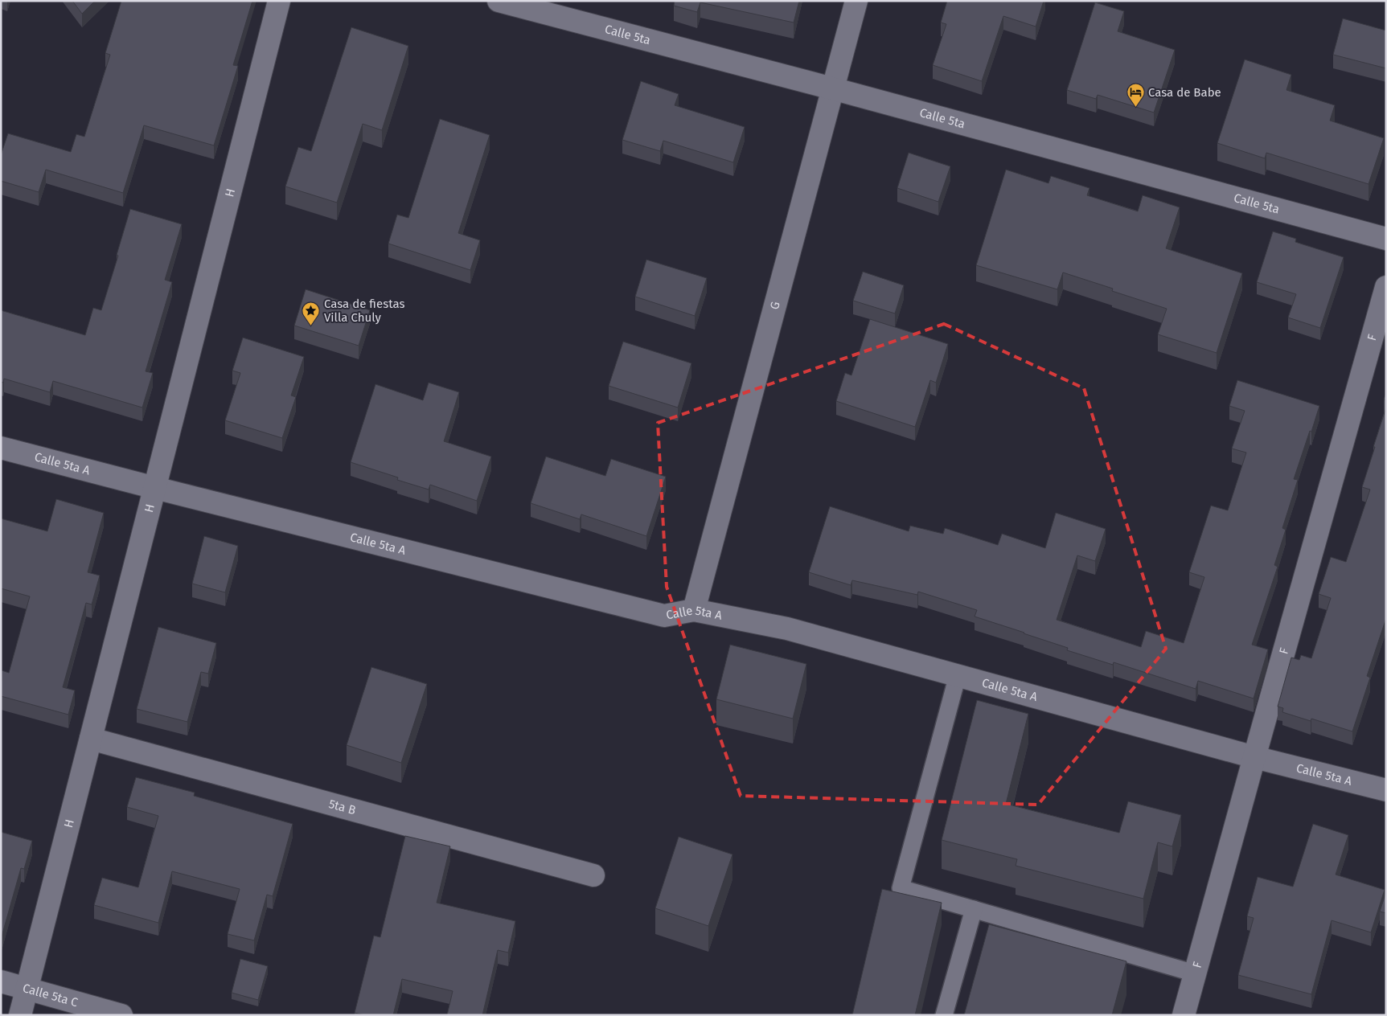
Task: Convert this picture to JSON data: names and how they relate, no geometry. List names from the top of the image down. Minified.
{"streets":{"street":["Calle 5ta","H","G","F","Calle 5ta A","5ta B","Calle 5ta C"]},"crossings":[["Calle 5ta","G"],["H","Calle 5ta A"],["H","5ta B"],["H","Calle 5ta C"],["G","Calle 5ta A"],["F","Calle 5ta A"]],"places":{"hotel":["Casa de Babe"],"place":["Casa de fiestas Villa Chuly"]}}
